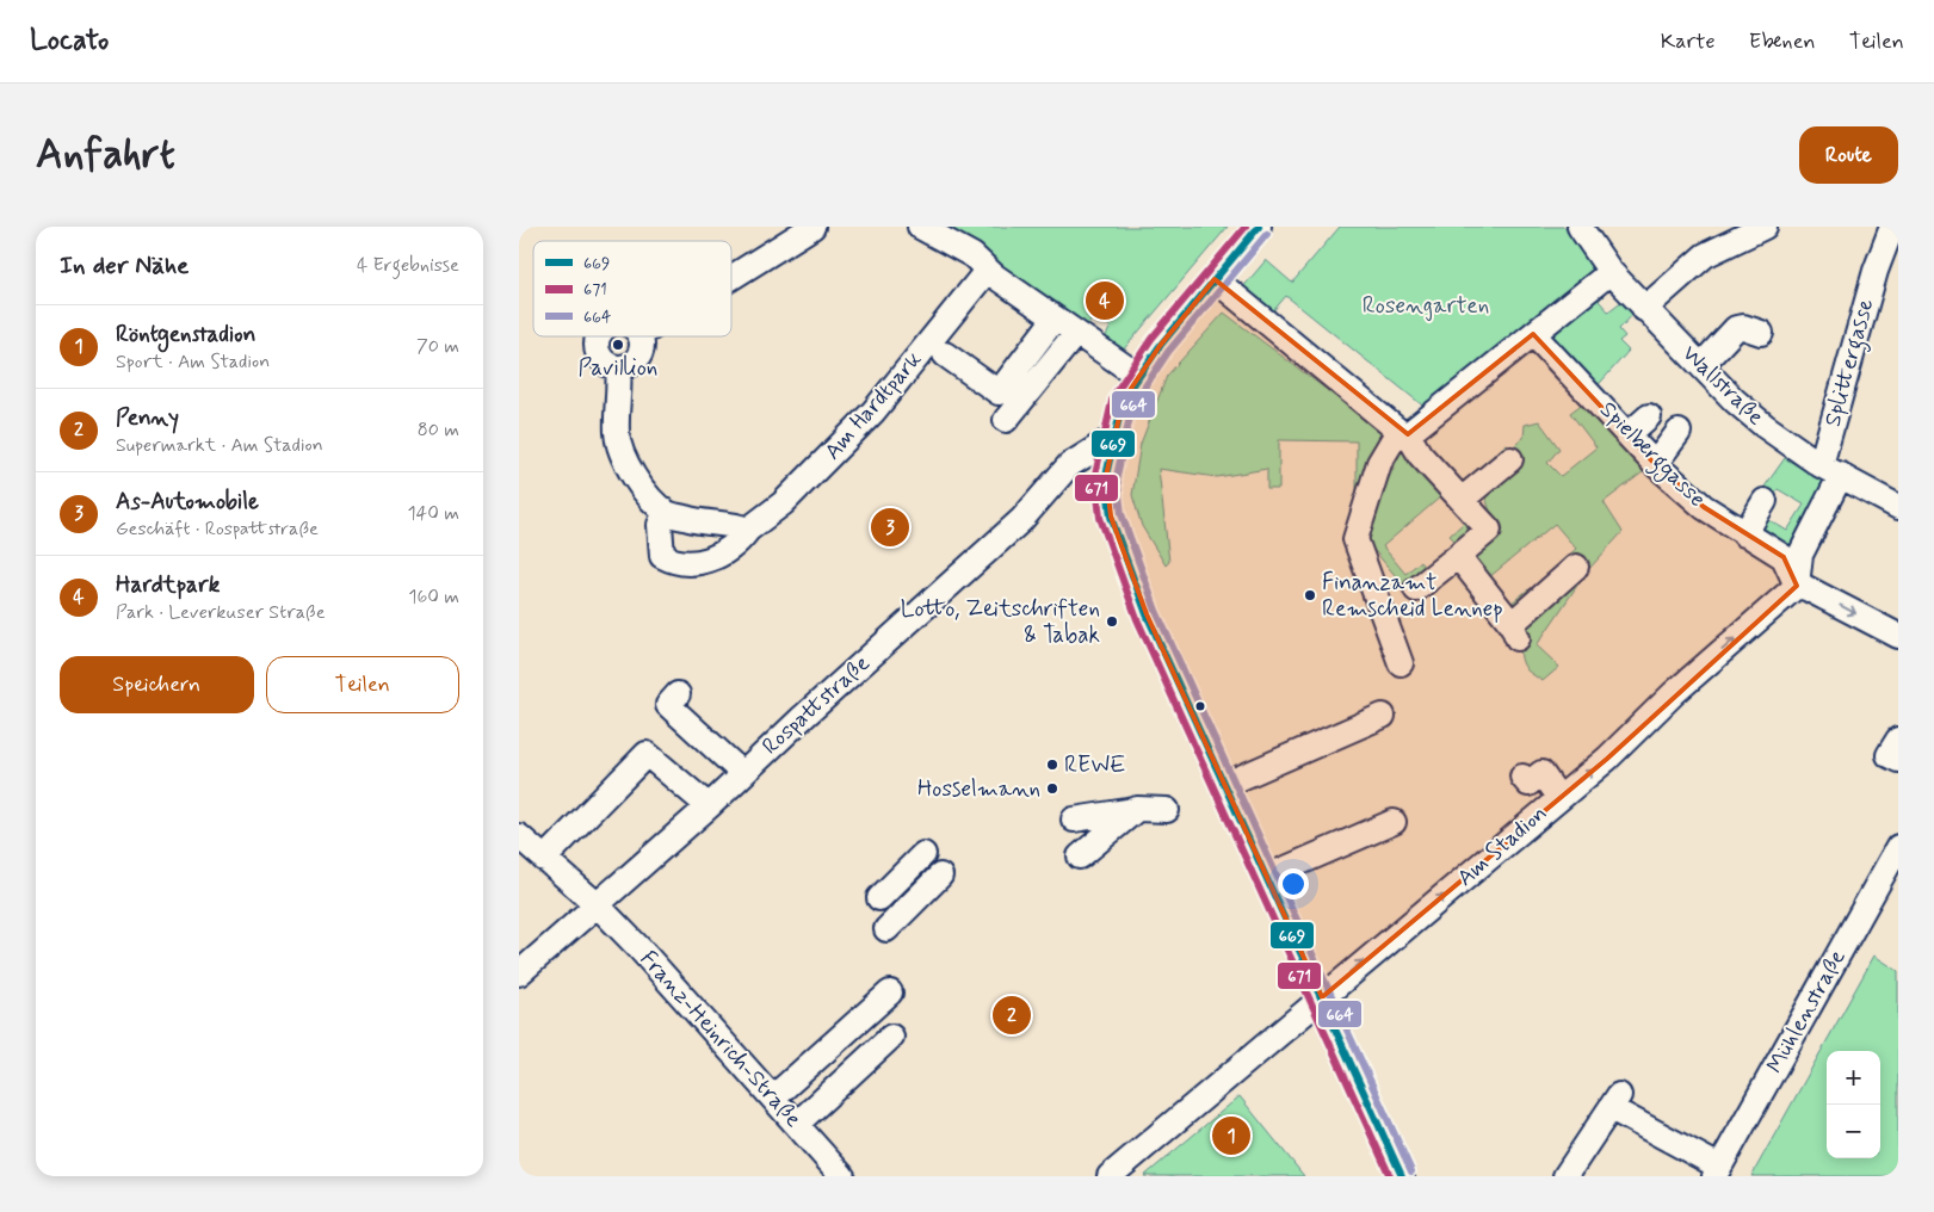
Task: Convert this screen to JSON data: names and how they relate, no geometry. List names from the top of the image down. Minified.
{"streets":{"street":["Splittergasse","Wallstraße","Am Hardtpark","Spielberggasse","Rospattstraße","Am Stadion","Mühlenstraße","Franz-Heinrich-Straße"]},"crossings":[["Splittergasse","Wallstraße"],["Spielberggasse","Am Stadion"],["Rospattstraße","Franz-Heinrich-Straße"]],"parks":["Rosengarten"],"places":["Pavillion","Finanzamt Remscheid Lennep","Lotto, Zeitschriften & Tabak","REWE","Hosselmann"],"lines":["transit line 669","transit line 671","transit line 664"],"legend":["669","671","664"],"page":{"header":"Locato","nav":["Karte","Ebenen","Teilen"],"buttons":["Route",["Speichern","Teilen"]],"title":"Anfahrt","heading":["In der Nähe","4 Ergebnisse"],"pins":["4","3","2","1"],"list":[{"mark":"1","name":"Röntgenstadion","note":"Sport · Am Stadion","value":"70 m"},{"mark":"2","name":"Penny","note":"Supermarkt · Am Stadion","value":"80 m"},{"mark":"3","name":"As-Automobile","note":"Geschäft · Rospattstraße","value":"140 m"},{"mark":"4","name":"Hardtpark","note":"Park · Leverkuser Straße","value":"160 m"}],"map_buttons":["+","−"]}}
